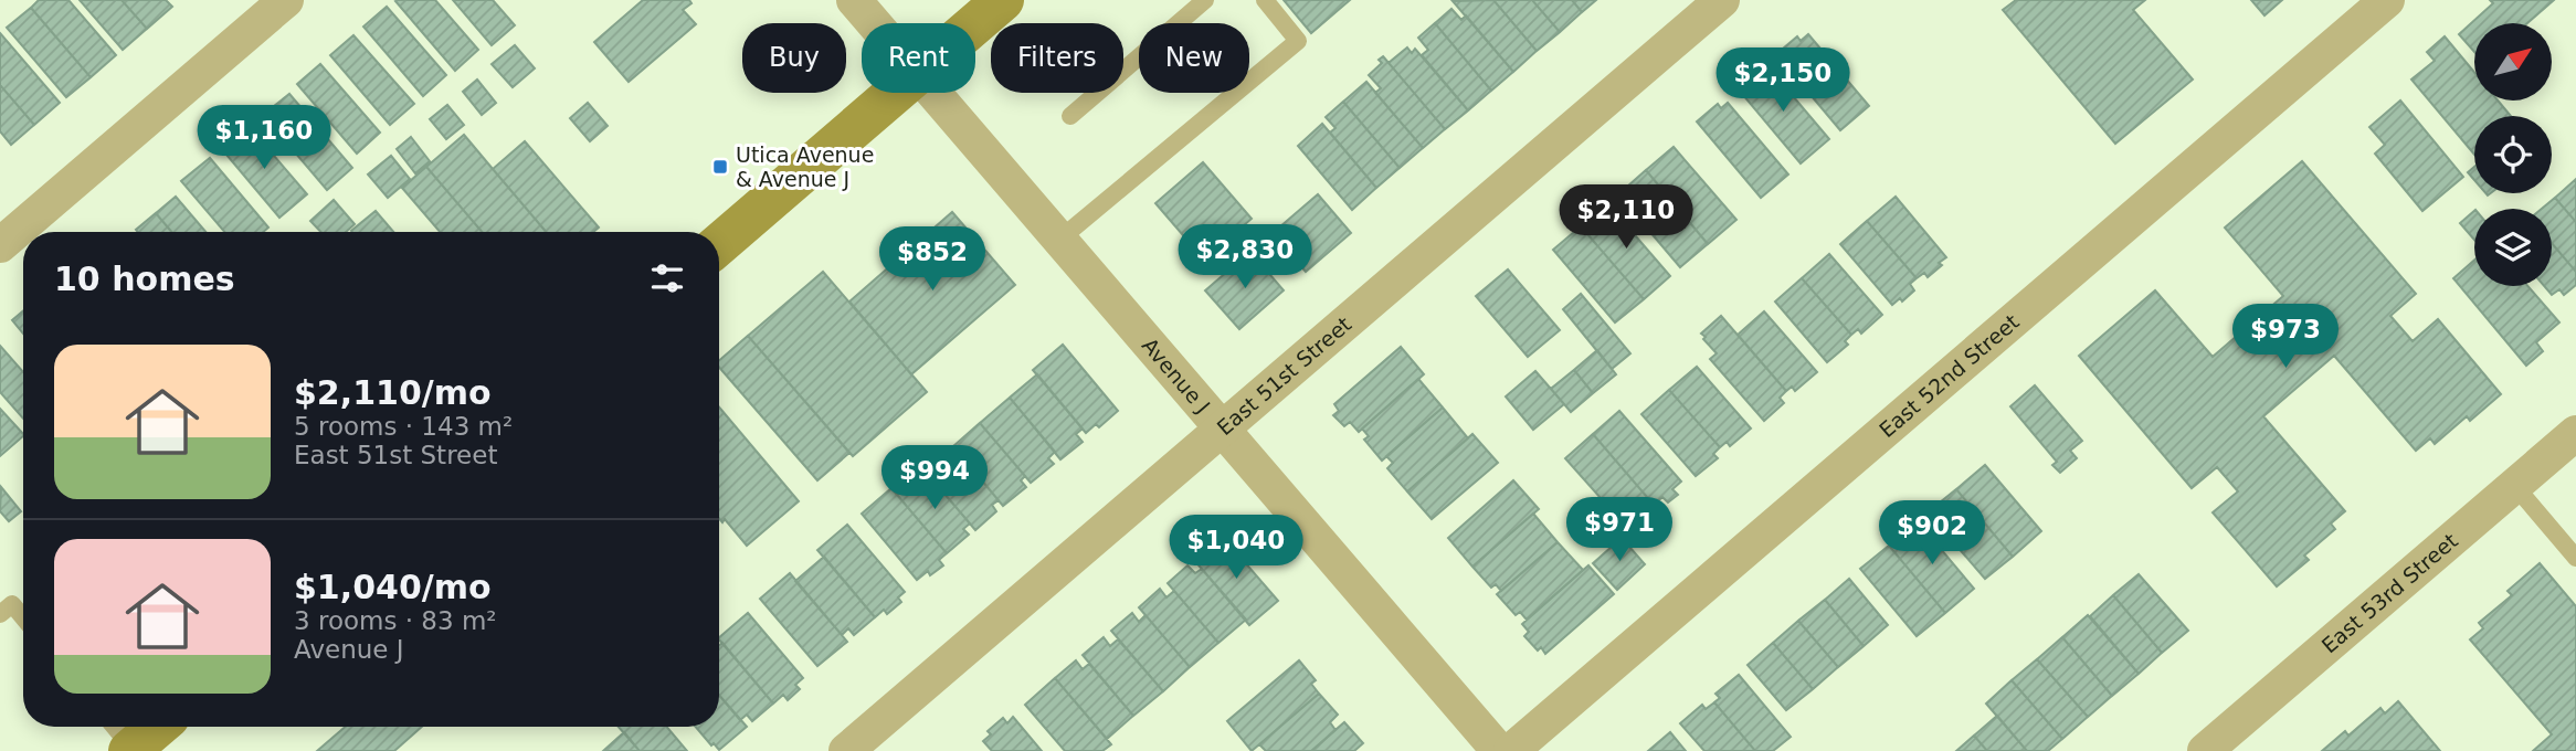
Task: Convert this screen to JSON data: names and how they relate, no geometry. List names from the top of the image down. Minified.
{"streets":{"street":["East 51st Street","East 52nd Street","Avenue J","East 53rd Street"]},"crossings":[["East 51st Street","Avenue J"]],"places":{"transit":["Utica Avenue & Avenue J"]},"north":"top right","page":{"chip":["Buy","Rent","Filters","New"],"price":["$2,150","$1,160","$2,110","$2,830","$852","$973","$994","$971","$902","$1,040"],"heading":"10 homes","list":[{"name":"$2,110/mo","note":"5 rooms · 143 m² · East 51st Street"},{"name":"$1,040/mo","note":"3 rooms · 83 m² · Avenue J"}]}}
